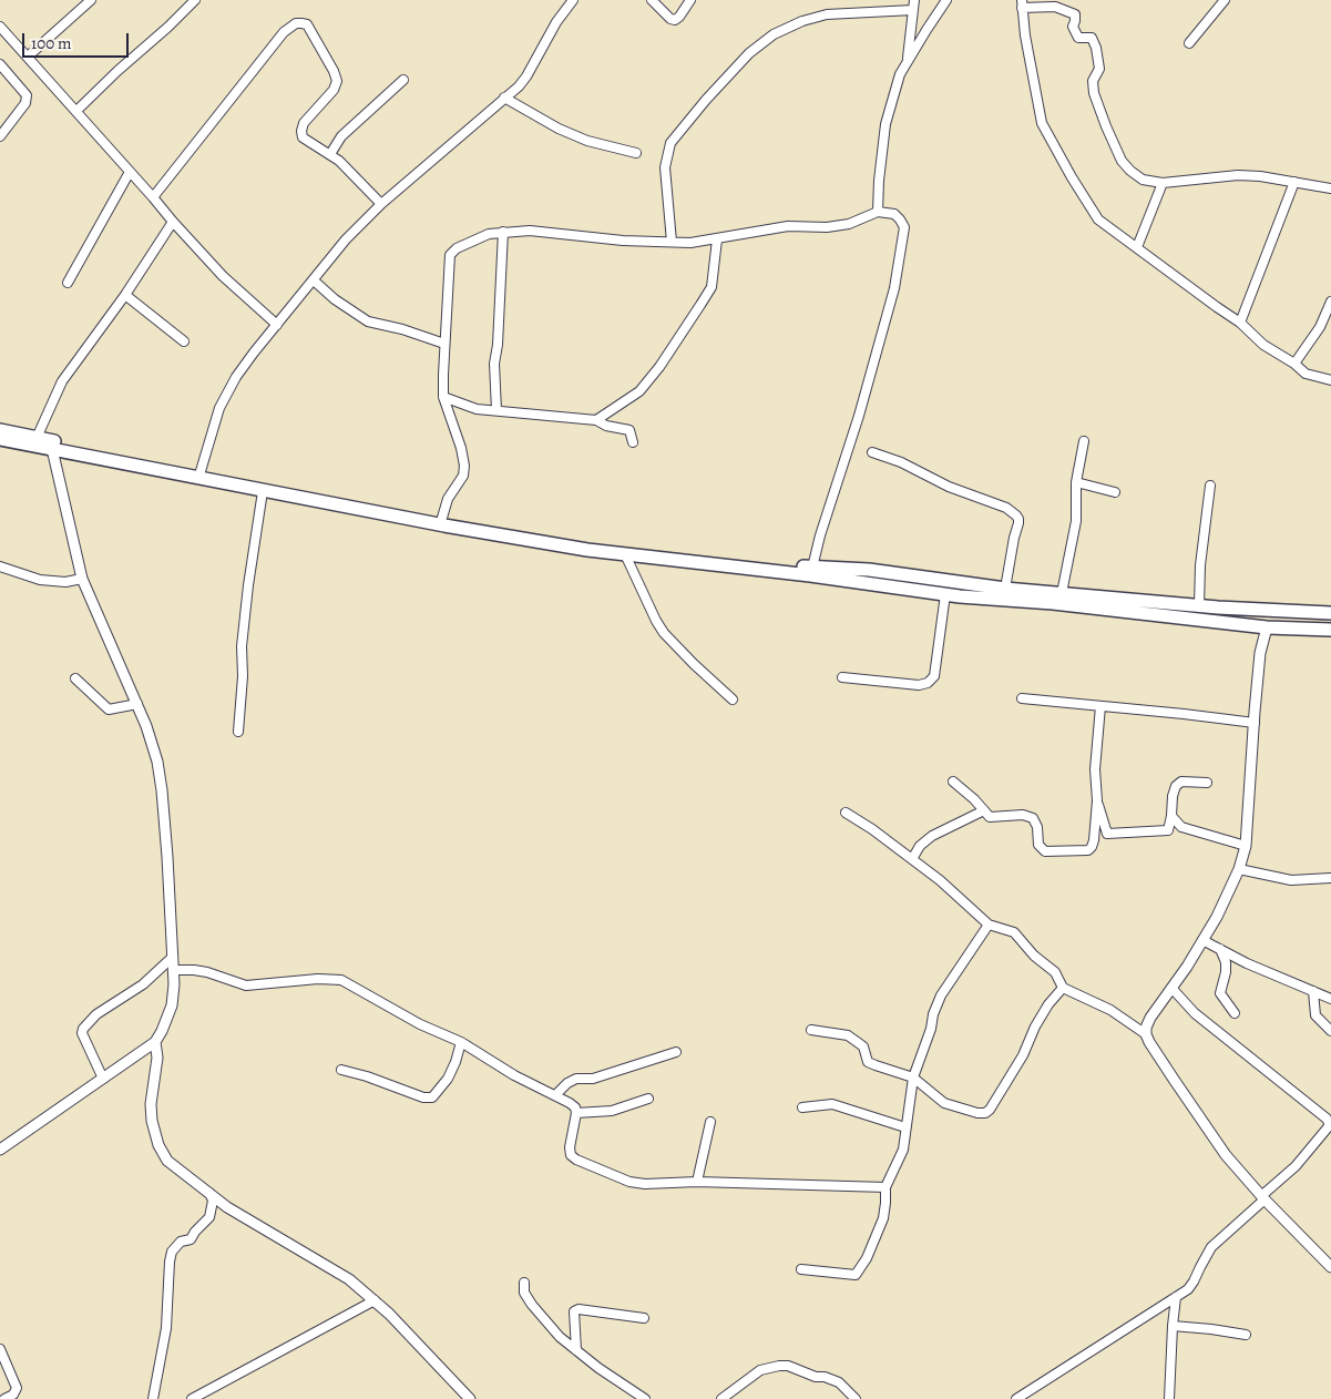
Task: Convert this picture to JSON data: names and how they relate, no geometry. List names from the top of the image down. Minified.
{"scale_bar":"100 m"}
